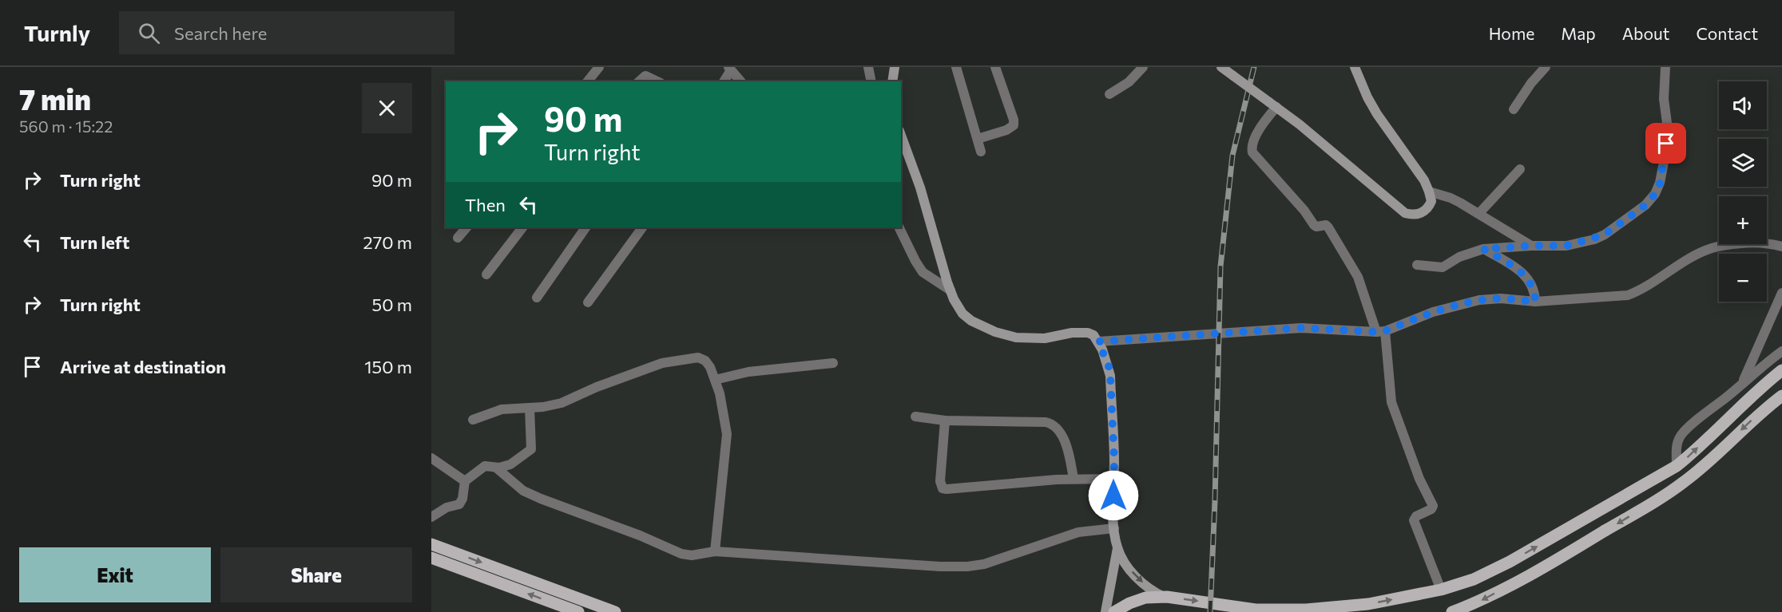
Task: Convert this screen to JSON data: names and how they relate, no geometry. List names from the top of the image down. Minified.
{"page":{"header":"Turnly","search":"Search here","nav":["Home","Map","About","Contact"],"heading":["7 min","560 m · 15:22"],"map_buttons":["+","−"],"turn":["90 m","Turn right"],"list":[{"name":"Turn right","value":"90 m"},{"name":"Turn left","value":"270 m"},{"name":"Turn right","value":"50 m"},{"name":"Arrive at destination","value":"150 m"}],"then":"Then","buttons":["Exit","Share"]}}
